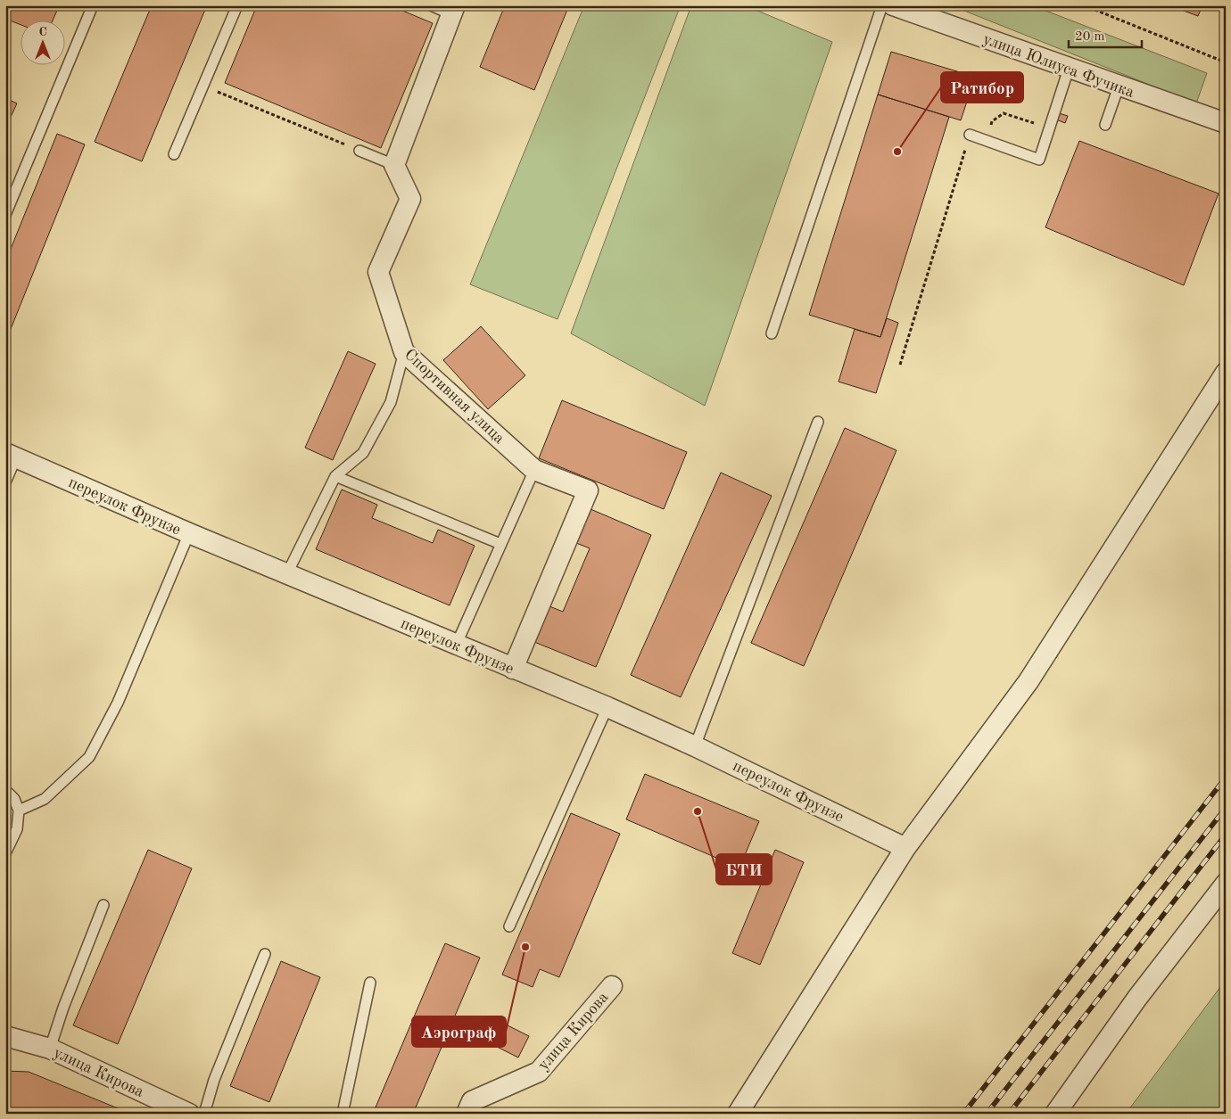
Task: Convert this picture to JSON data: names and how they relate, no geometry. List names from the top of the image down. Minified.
{"streets":{"street":["улица Юлиуса Фучика","Спортивная улица","переулок Фрунзе","улица Кирова"]},"crossings":[["Спортивная улица","переулок Фрунзе"]],"places":["Ратибор","БТИ","Аэрограф"],"scale_bar":"20 m","north":"top"}
